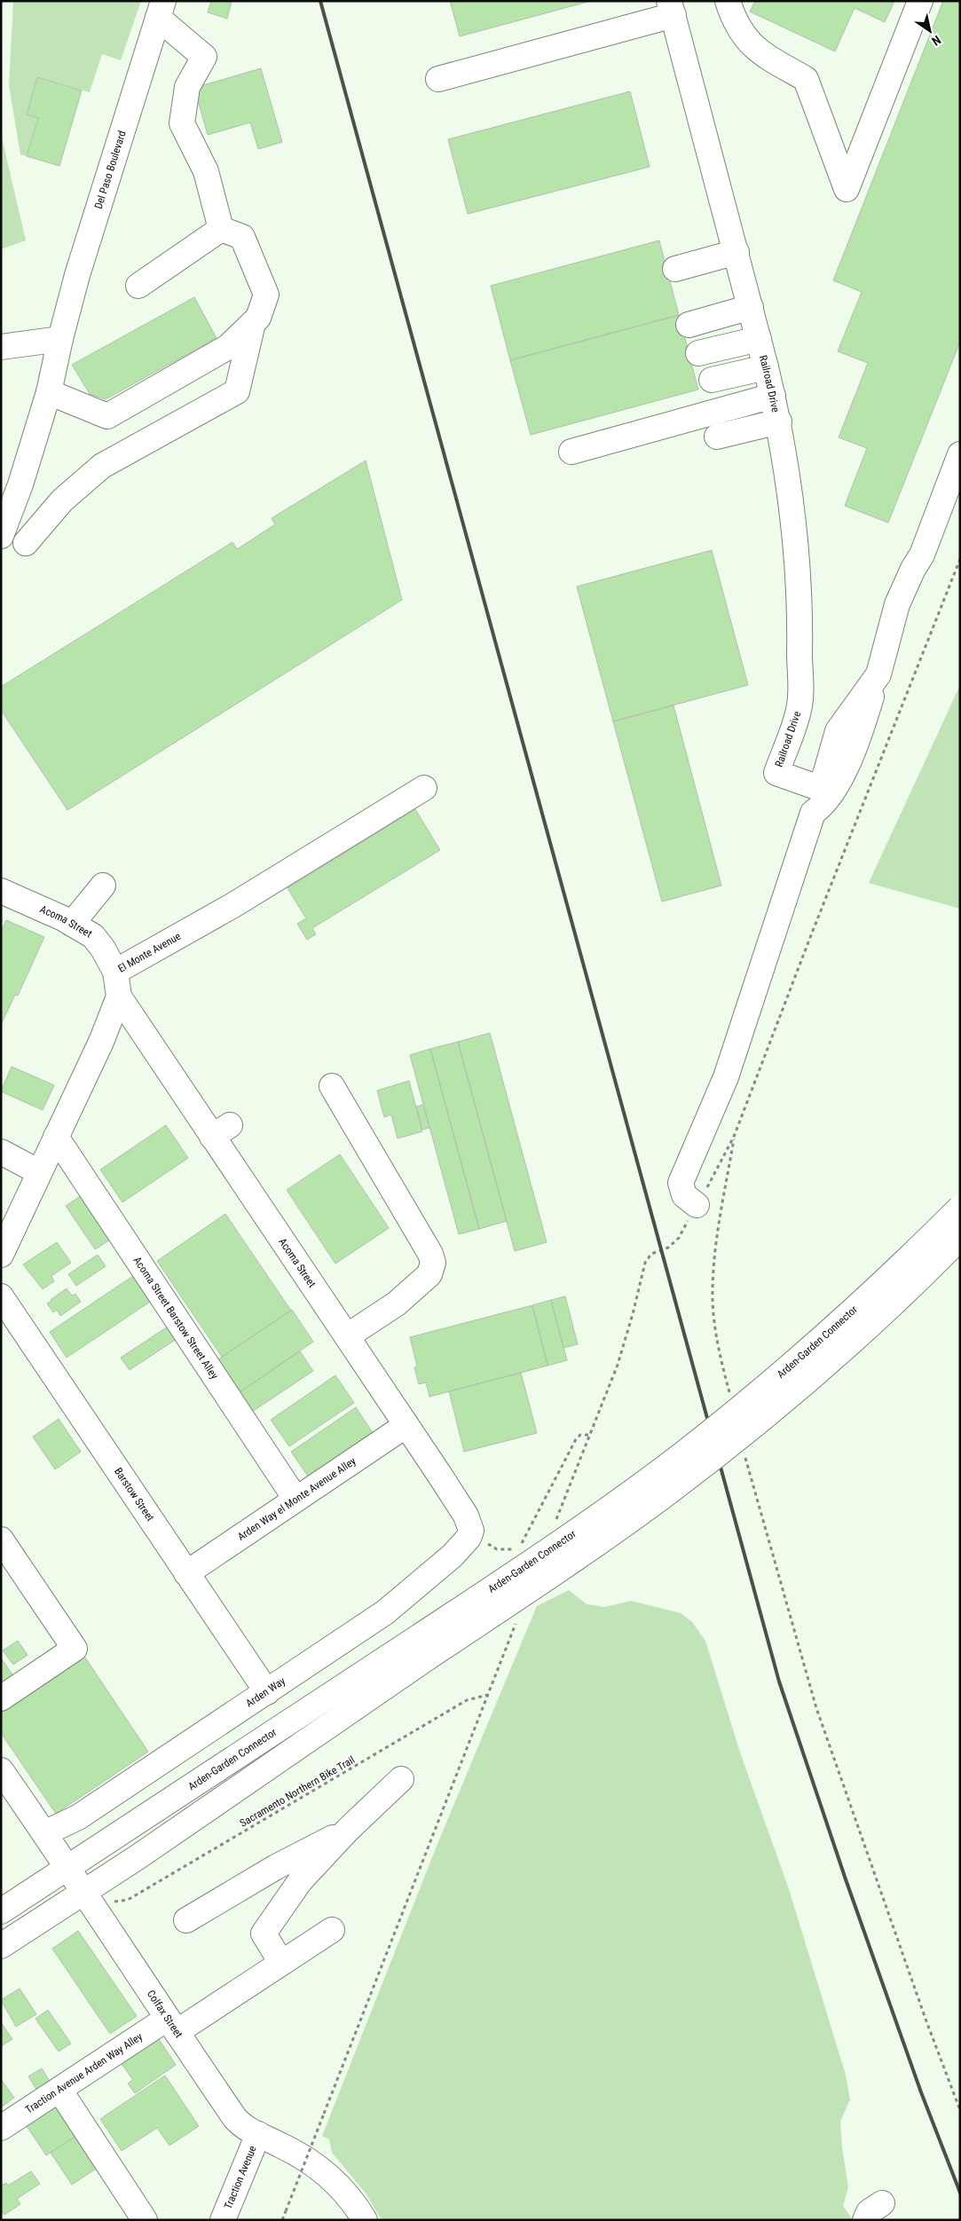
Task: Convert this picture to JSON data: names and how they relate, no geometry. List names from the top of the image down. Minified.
{"streets":{"street":["Del Paso Boulevard","Railroad Drive","Acoma Street","El Monte Avenue","Acoma Street Barstow Street Alley","Arden-Garden Connector","Barstow Street","Arden Way el Monte Avenue Alley","Arden Way","Colfax Street","Traction Avenue Arden Way Alley","Traction Avenue"],"path":["Sacramento Northern Bike Trail"]},"crossings":[["Acoma Street","El Monte Avenue"],["Acoma Street","Arden Way el Monte Avenue Alley"],["Acoma Street","Arden Way"],["El Monte Avenue","Acoma Street Barstow Street Alley"],["Acoma Street Barstow Street Alley","Arden Way el Monte Avenue Alley"],["Arden-Garden Connector","Colfax Street"],["Barstow Street","Arden Way el Monte Avenue Alley"],["Barstow Street","Arden Way"],["Arden Way","Colfax Street"],["Colfax Street","Traction Avenue Arden Way Alley"],["Colfax Street","Traction Avenue"]],"north":"bottom right"}
